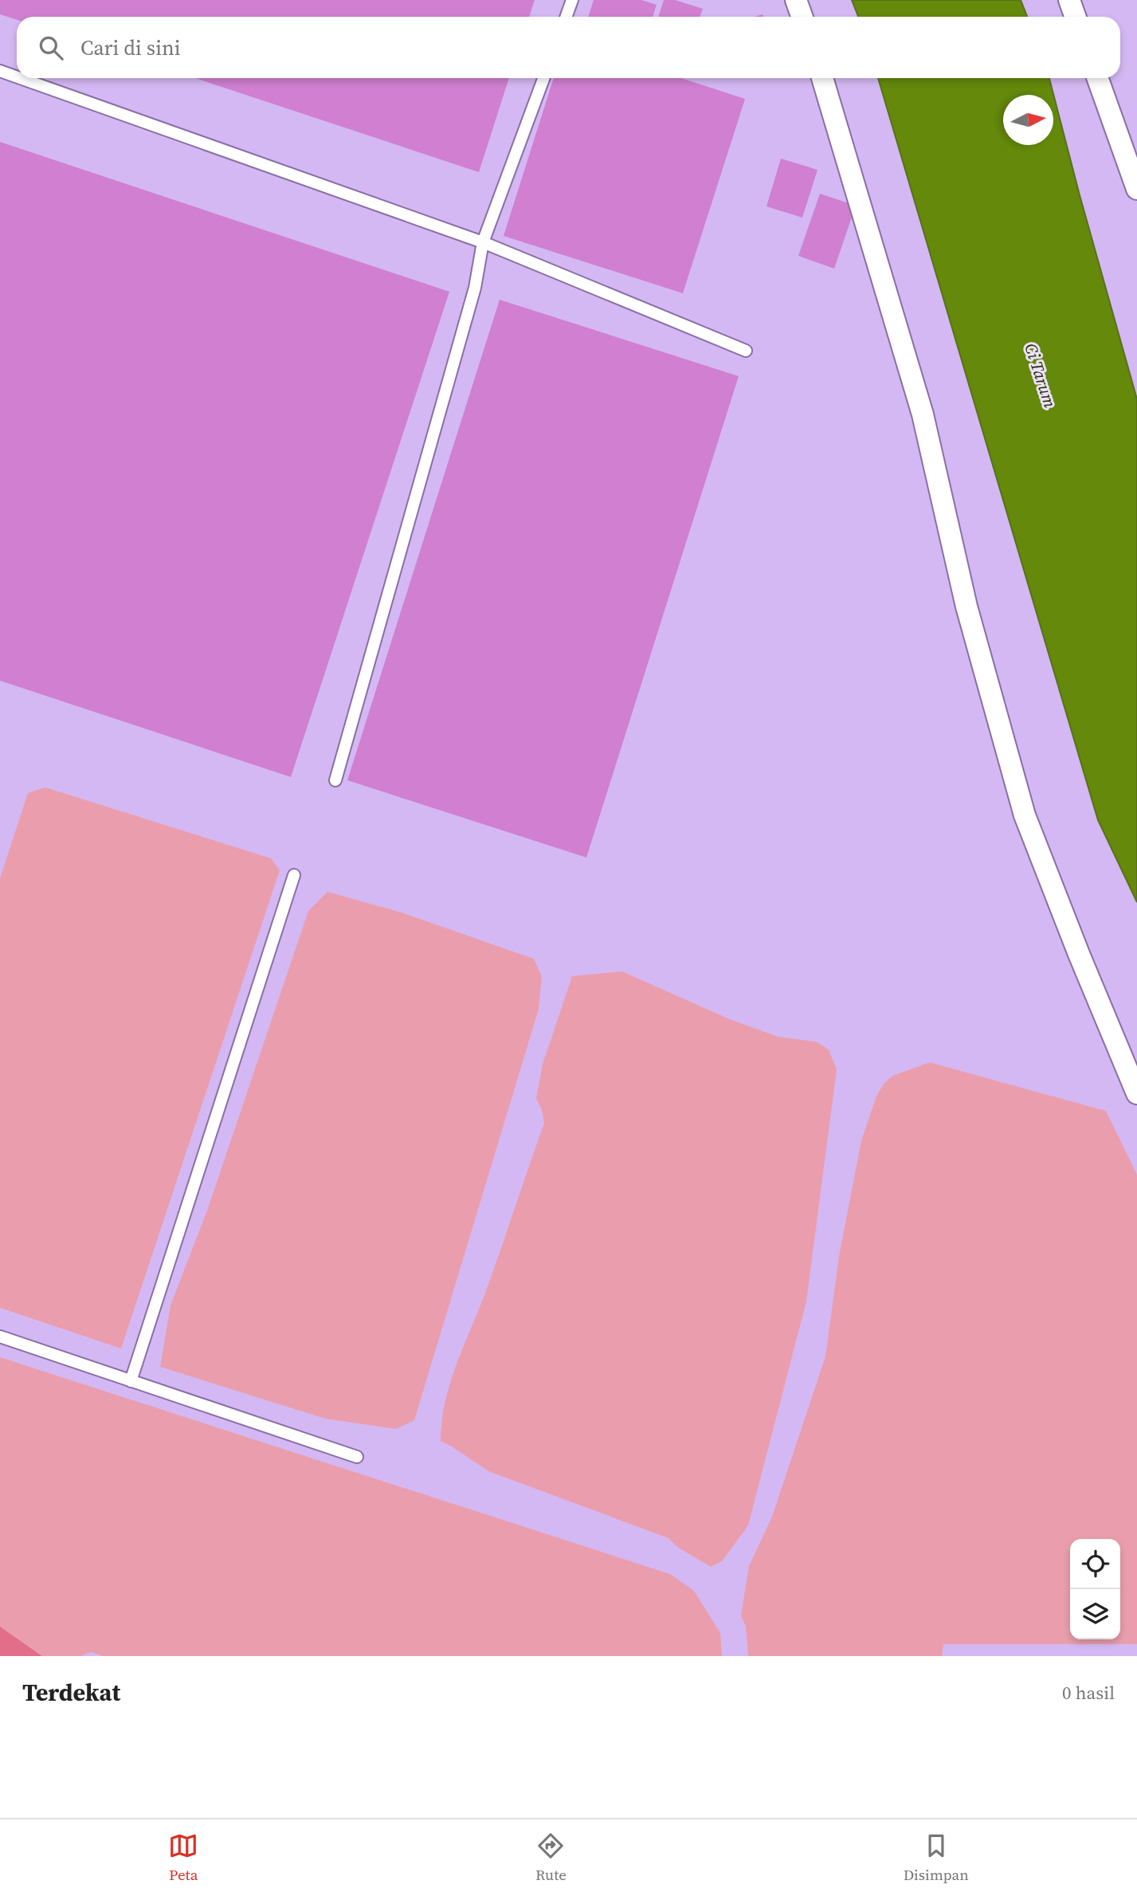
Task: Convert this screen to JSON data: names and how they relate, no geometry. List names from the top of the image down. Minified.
{"water":["Ci Tarum"],"north":"right","page":{"search":"Cari di sini","heading":["Terdekat","0 hasil"],"nav":["Peta","Rute","Disimpan"]}}
